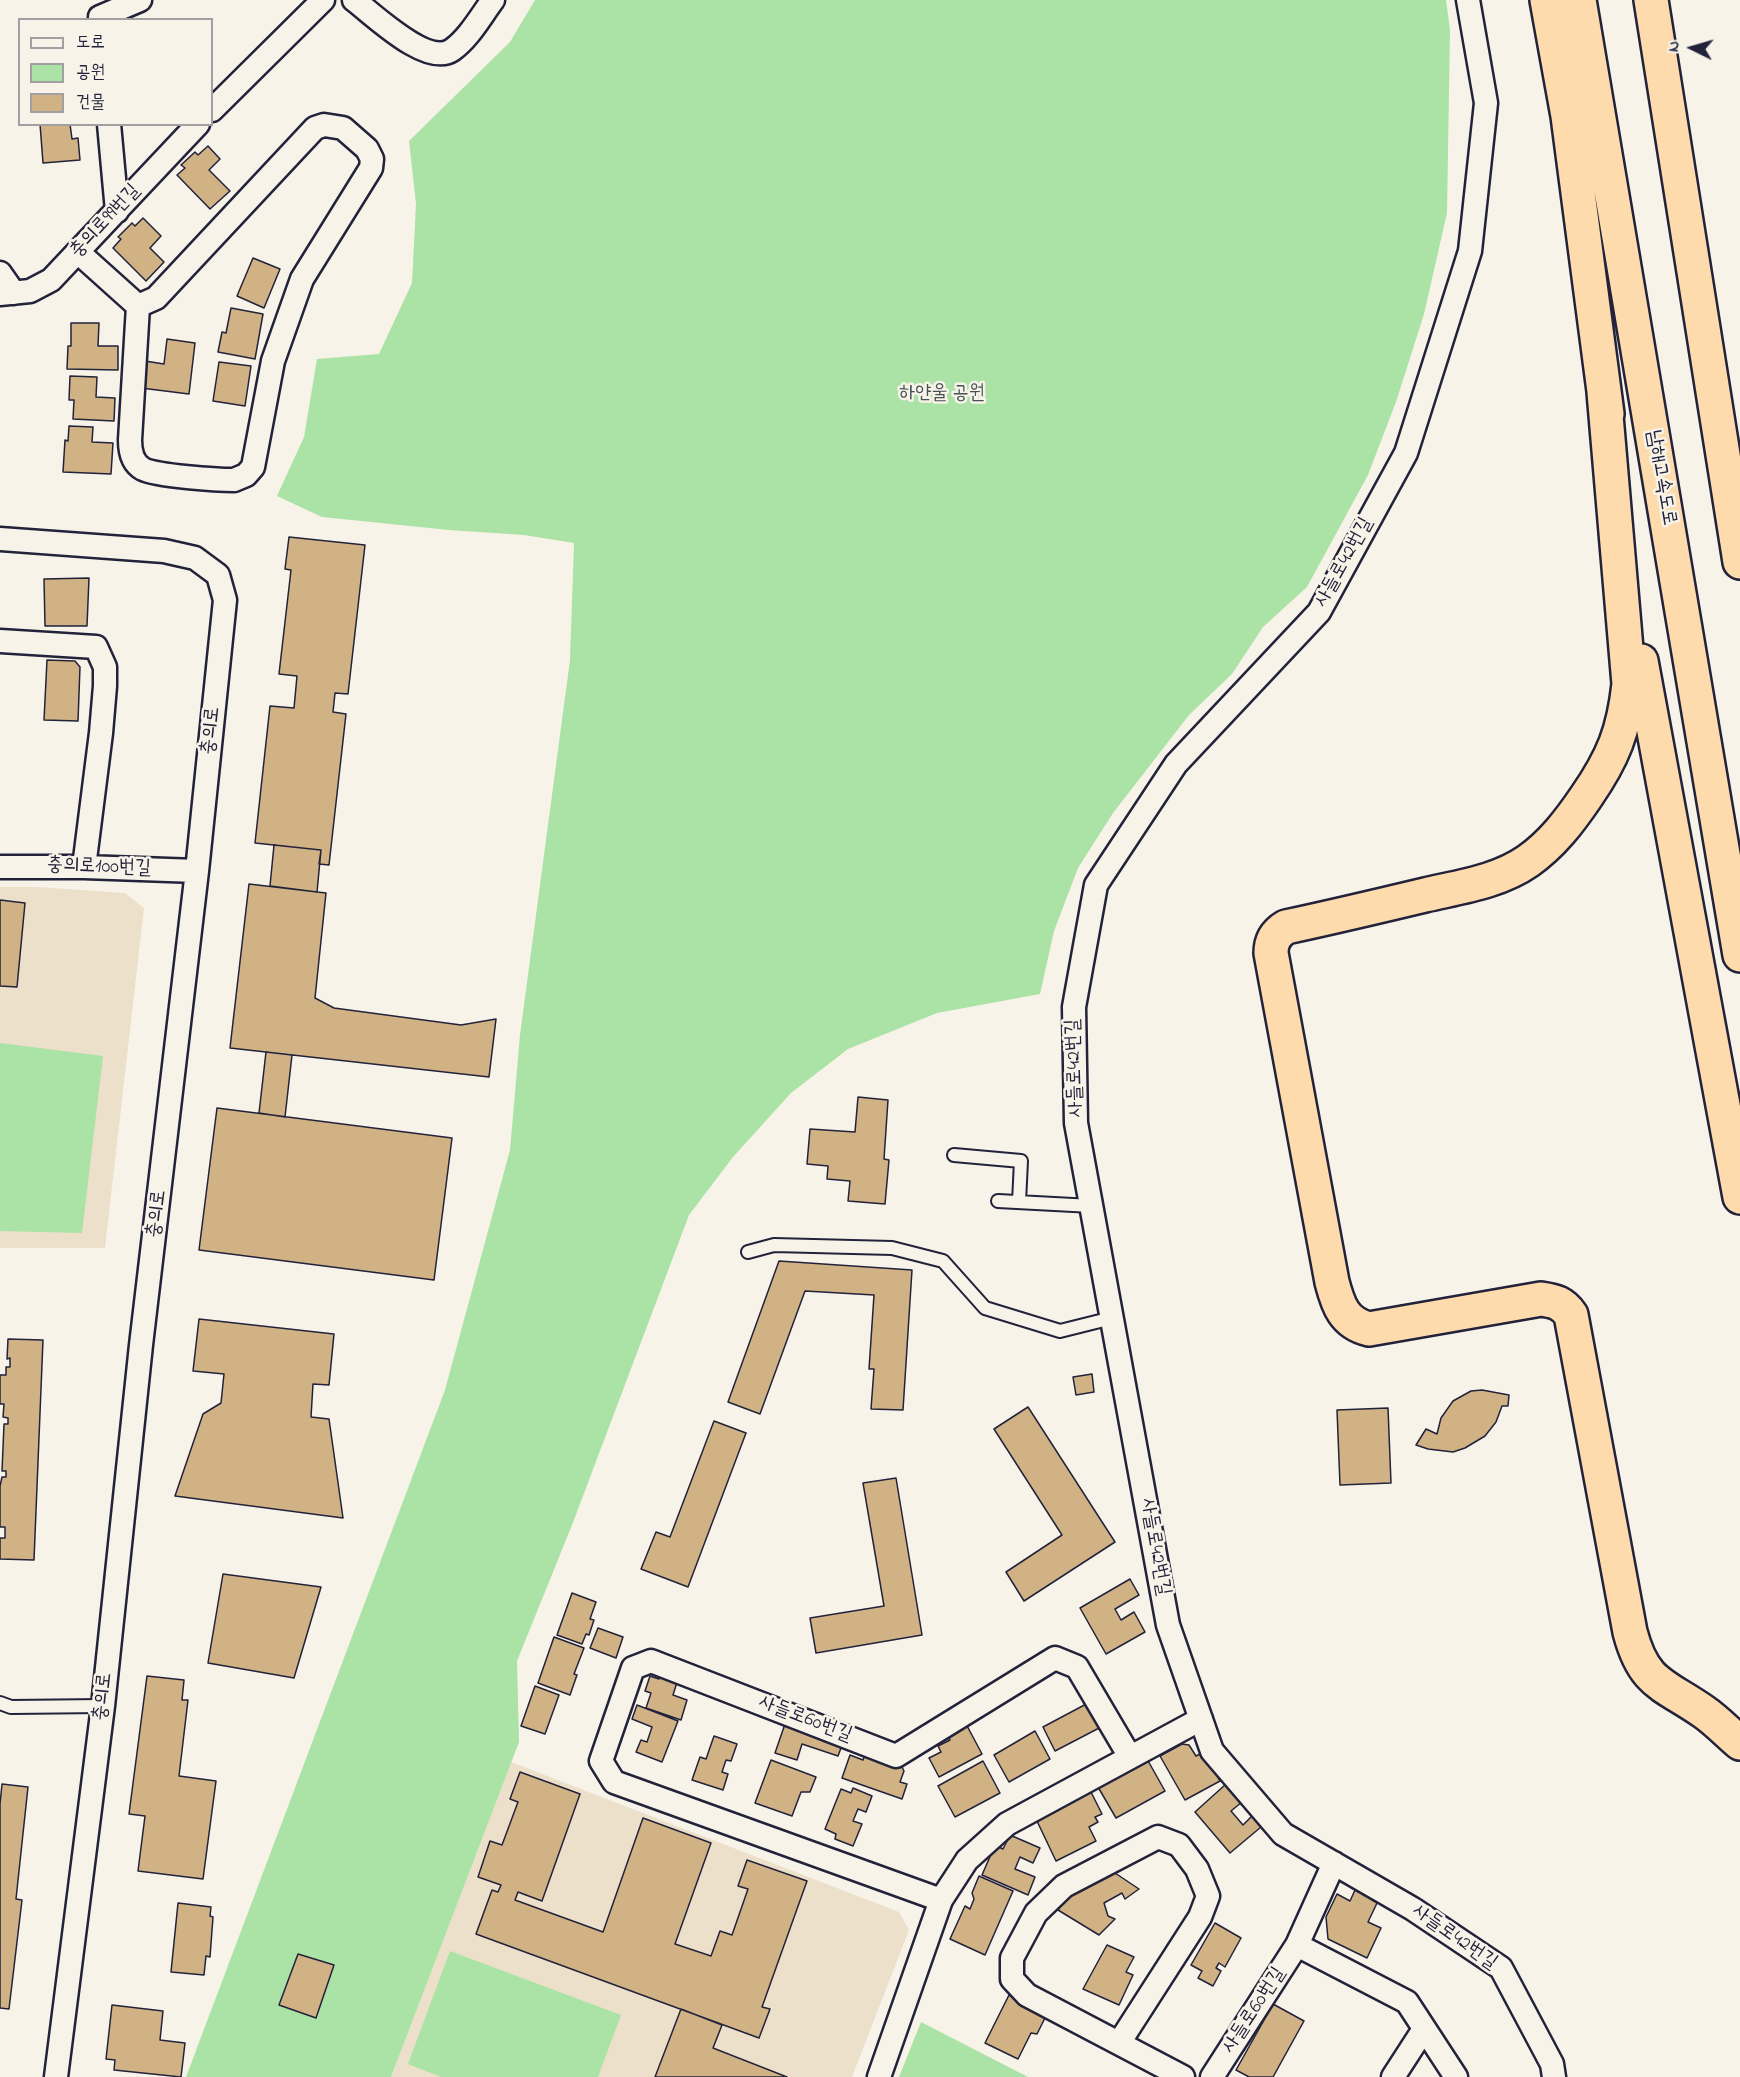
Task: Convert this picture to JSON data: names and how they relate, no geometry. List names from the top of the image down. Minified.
{"streets":{"highway":["남해고속도로"],"street":["충의로99번길","사들로42번길","충의로","충의로100번길","사들로60번길"]},"crossings":[["사들로42번길","사들로60번길"],["충의로","충의로100번길"]],"parks":["하얀울 공원"],"legend":["도로","공원","건물"],"north":"left"}
